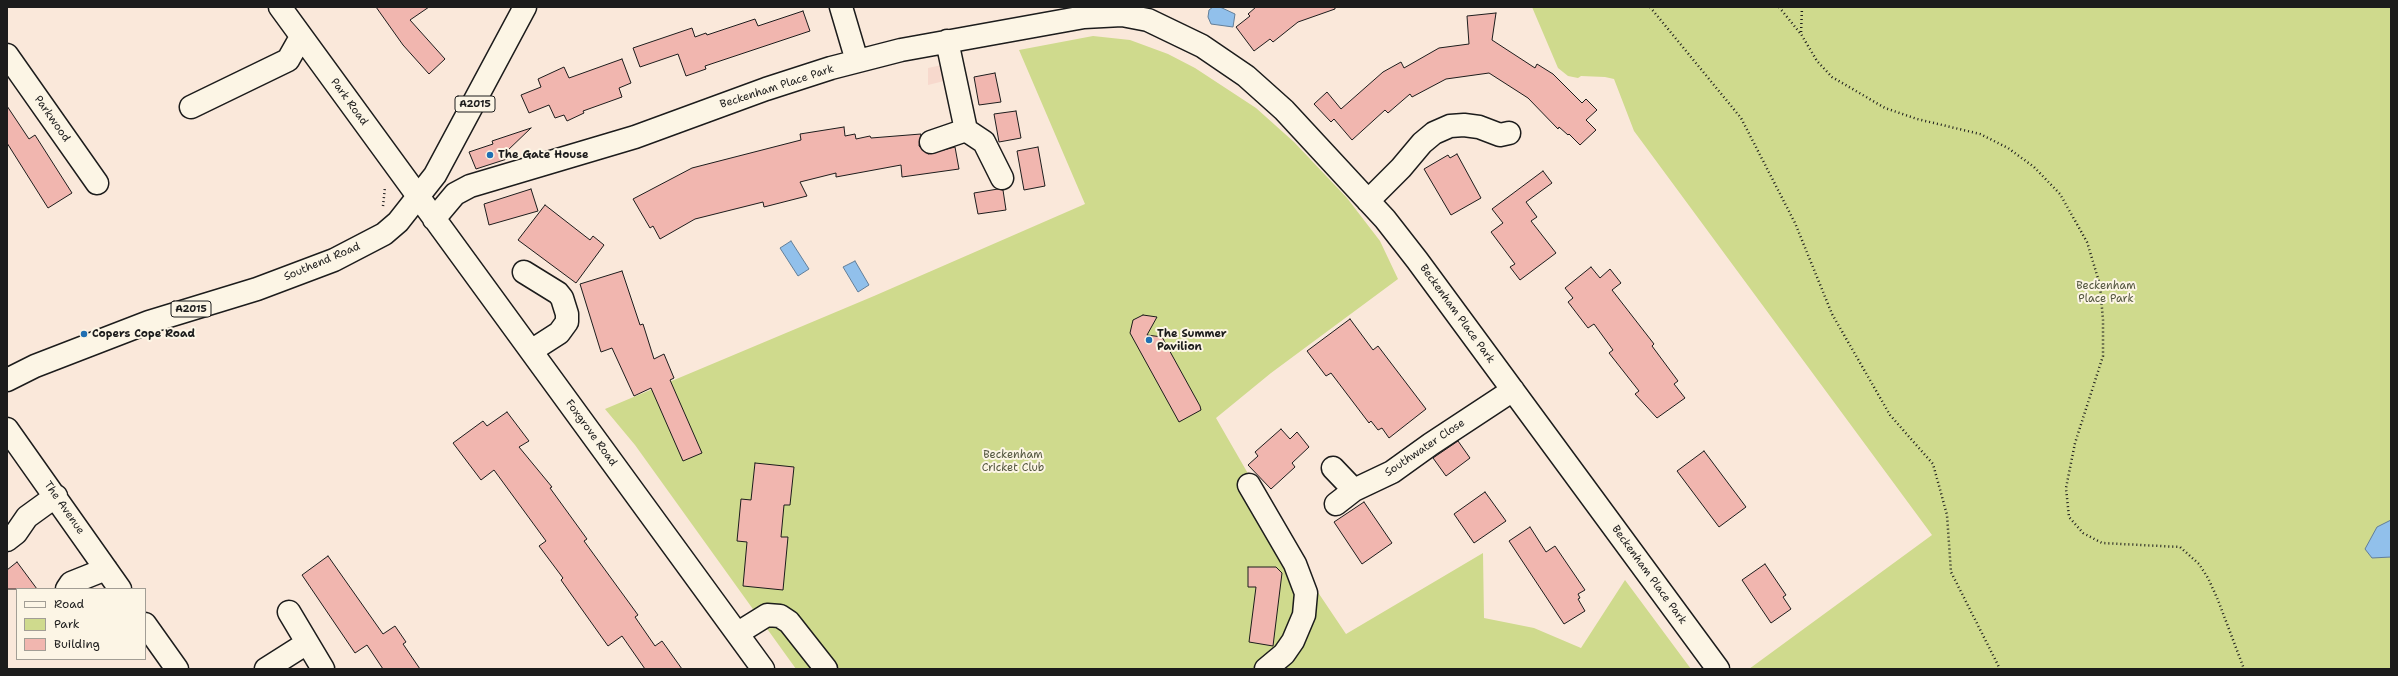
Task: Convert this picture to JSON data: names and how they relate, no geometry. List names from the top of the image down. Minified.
{"streets":{"street":["Beckenham Place Park","Park Road","A2015","Parkwood","Southend Road","Foxgrove Road","Southwater Close","The Avenue"]},"crossings":[["Beckenham Place Park","Foxgrove Road"],["Beckenham Place Park","Southwater Close"],["Park Road","Southend Road"],["Park Road","Foxgrove Road"],["Southend Road","Foxgrove Road"]],"parks":["Beckenham Place Park","Beckenham Cricket Club"],"places":["The Gate House","Copers Cope Road","The Summer Pavilion"],"legend":["Road","Park","Building"]}
